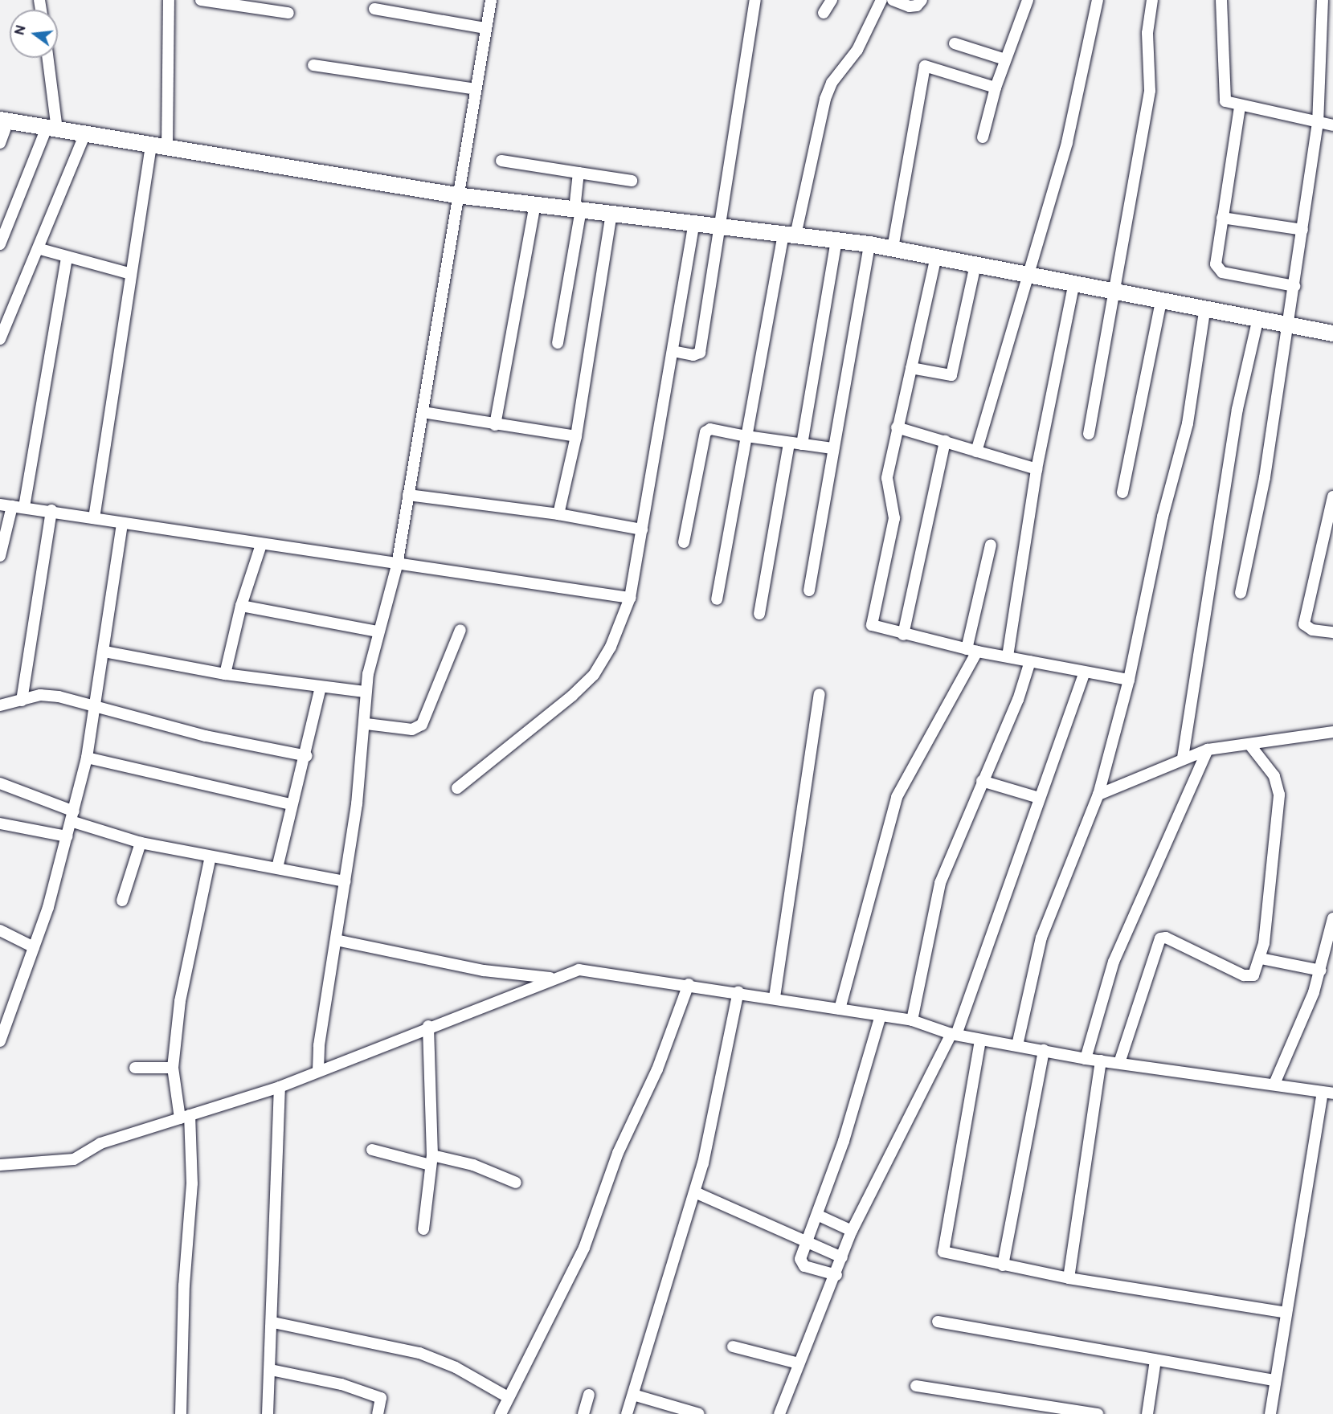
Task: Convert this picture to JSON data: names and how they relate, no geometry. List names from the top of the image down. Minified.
{"north":"left"}
